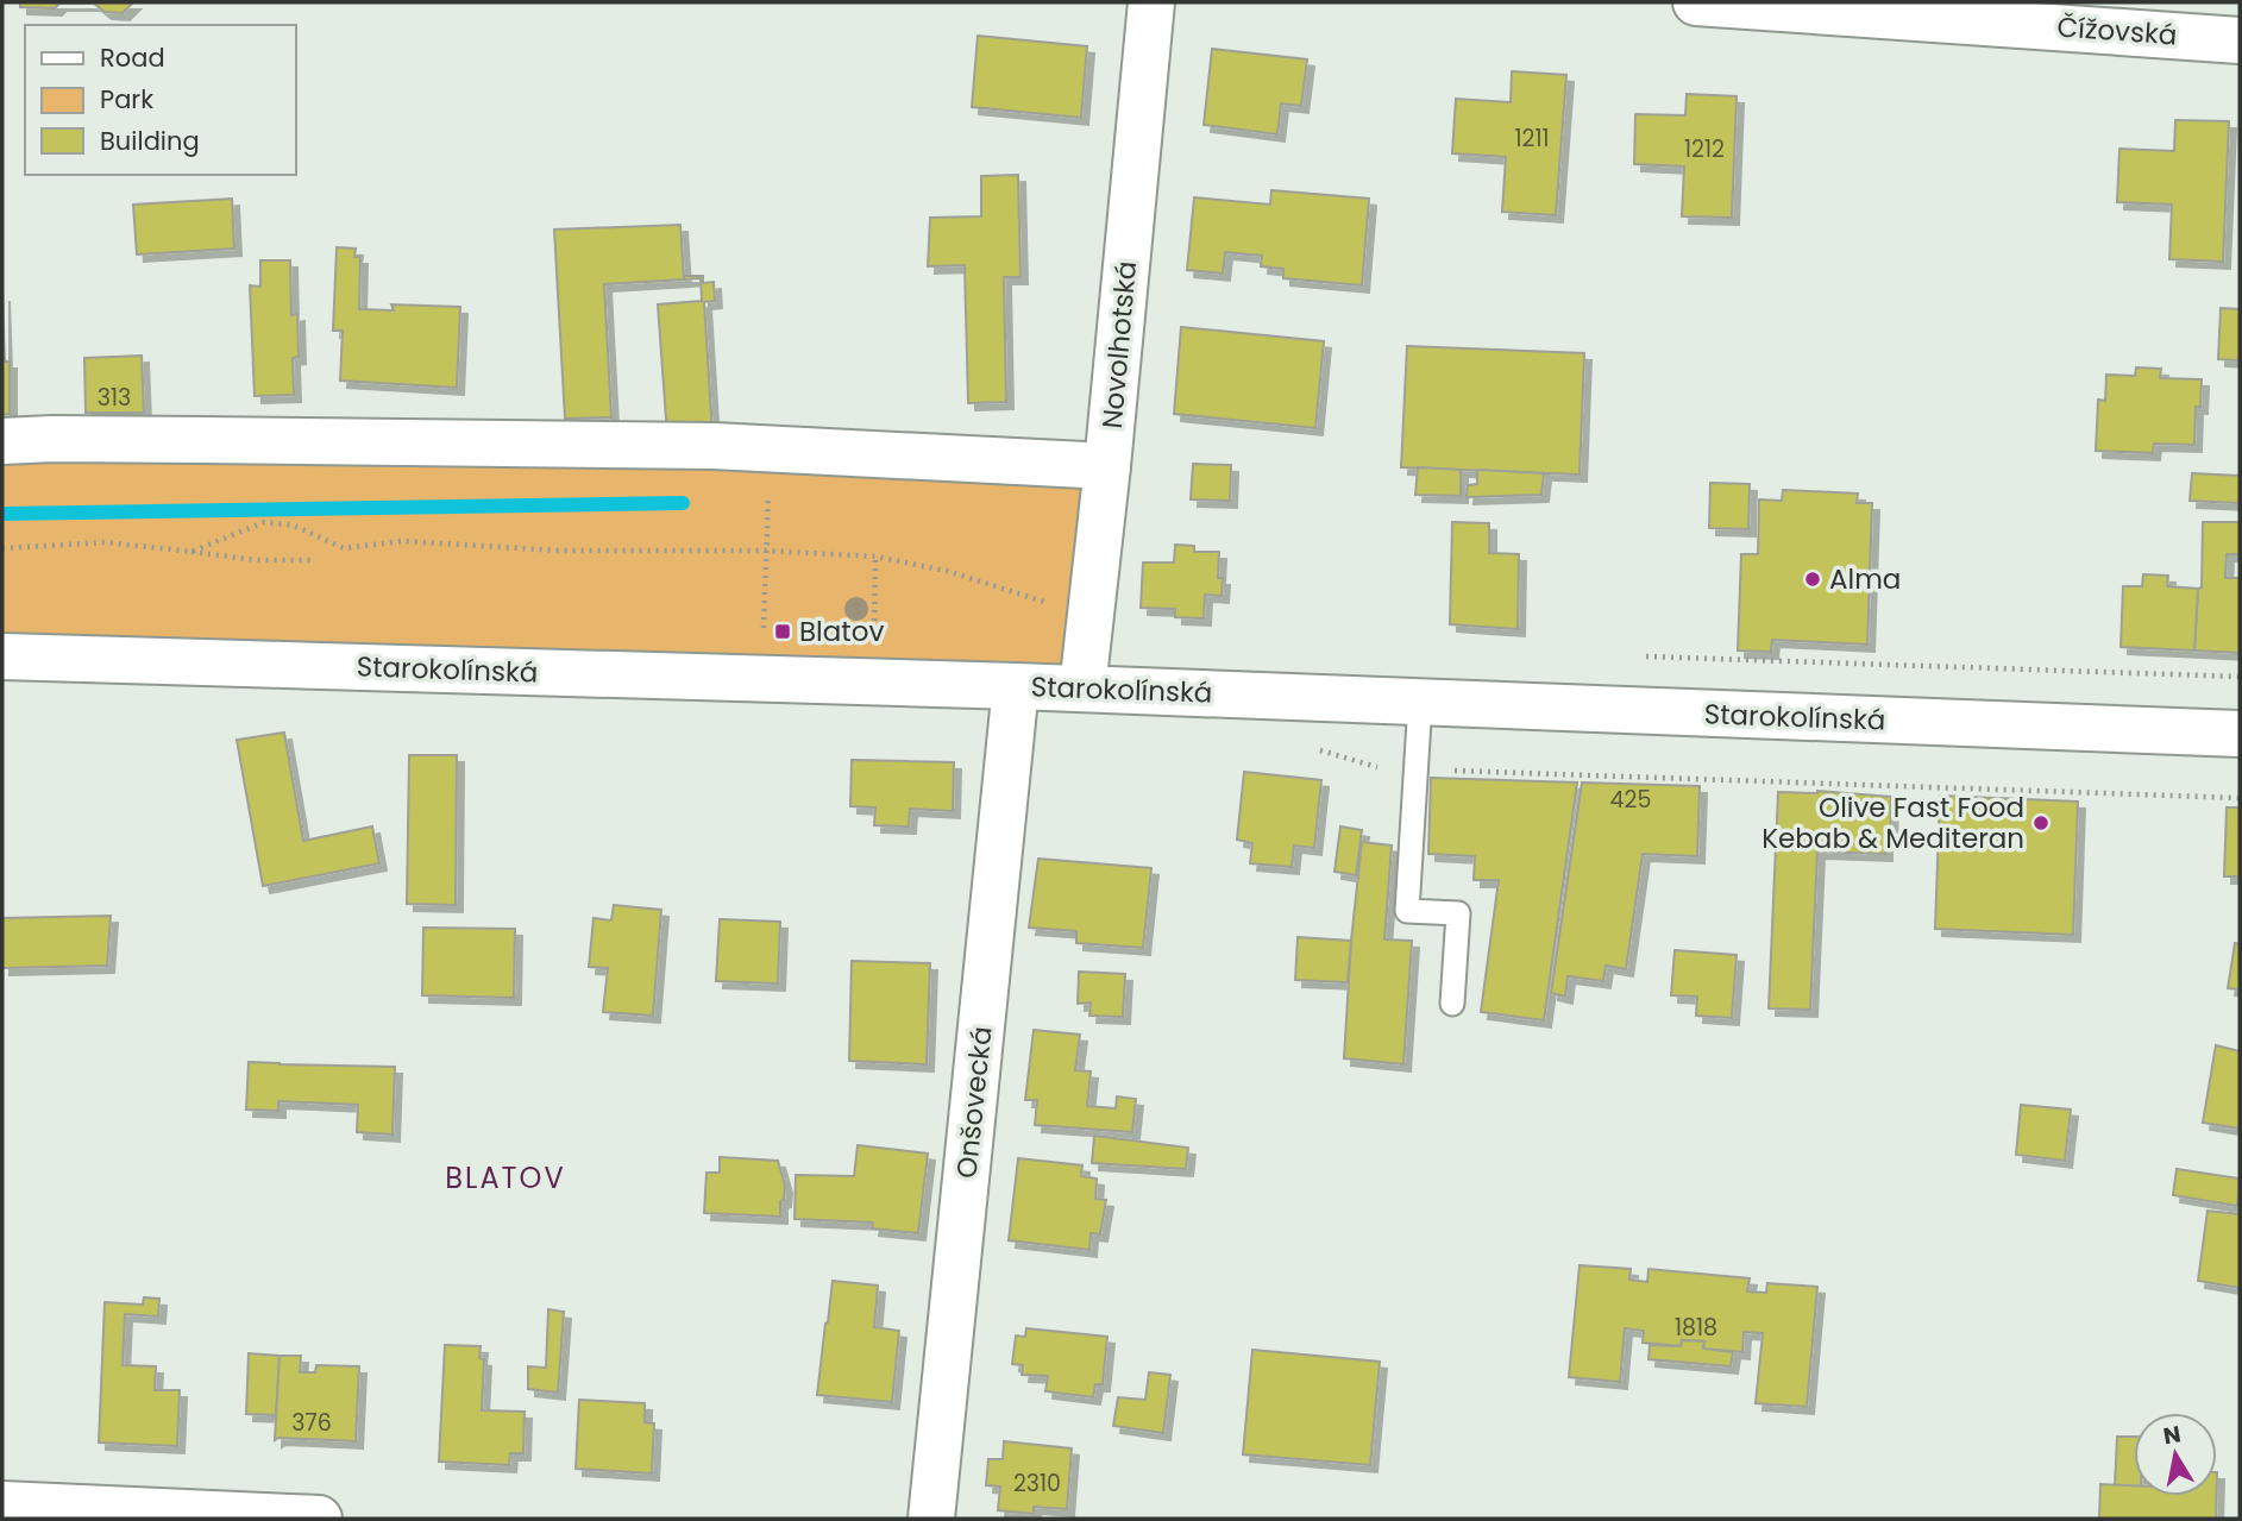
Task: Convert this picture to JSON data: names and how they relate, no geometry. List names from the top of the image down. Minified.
{"streets":{"street":["Čížovská","Novolhotská","Starokolínská","Onšovecká"]},"crossings":[["Novolhotská","Starokolínská"],["Starokolínská","Onšovecká"]],"districts":["BLATOV"],"places":{"other":["Alma","Olive Fast Food Kebab & Mediteran"],"transit":["Blatov"]},"house_numbers":["1211","1212","313","425","1818","376","2310"],"legend":["Road","Park","Building"],"north":"top"}
